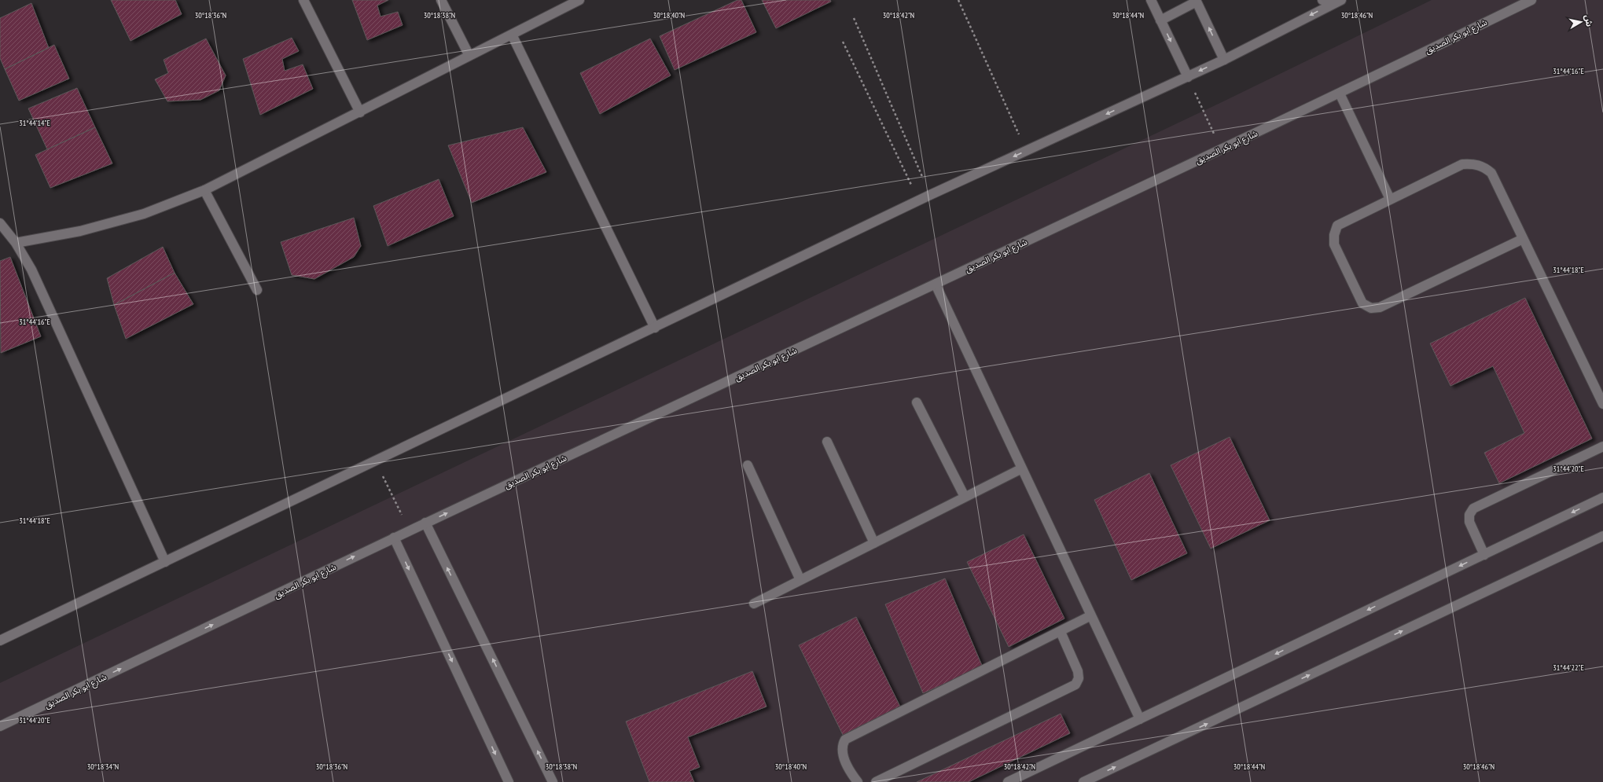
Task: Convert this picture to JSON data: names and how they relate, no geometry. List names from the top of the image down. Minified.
{"streets":{"main road":["شارع ابو بكر الصديق"]},"north":"right","coordinates":["30°18'38\"N","30°18'46\"N","30°18'36\"N","30°18'40\"N","30°18'42\"N","30°18'44\"N","31°44'16\"E","31°44'14\"E","31°44'18\"E","31°44'20\"E","31°44'22\"E","30°18'34\"N"]}
